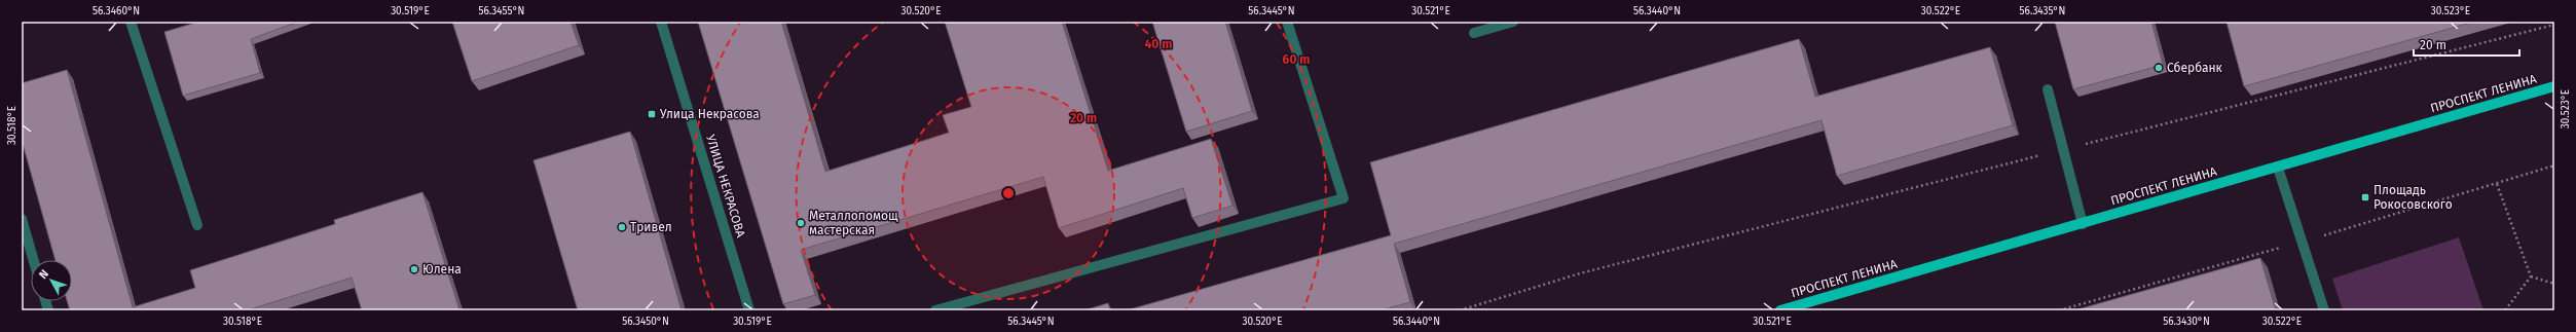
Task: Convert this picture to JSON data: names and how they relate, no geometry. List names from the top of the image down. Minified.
{"streets":{"main road":["ПРОСПЕКТ ЛЕНИНА"],"street":["УЛИЦА НЕКРАСОВА"]},"places":{"other":["Сбербанк","Металлопомощ мастерская","Тривел","Юлена"],"transit":["Улица Некрасова","Площадь Рокосовского"]},"scale_bar":"20 m","north":"top left","coordinates":["56.3460°N","30.519°E","56.3455°N","30.520°E","56.3445°N","30.521°E","56.3440°N","30.522°E","56.3435°N","30.523°E","30.518°E","56.3450°N","56.3430°N"],"rings":["40 m","60 m","20 m"]}
